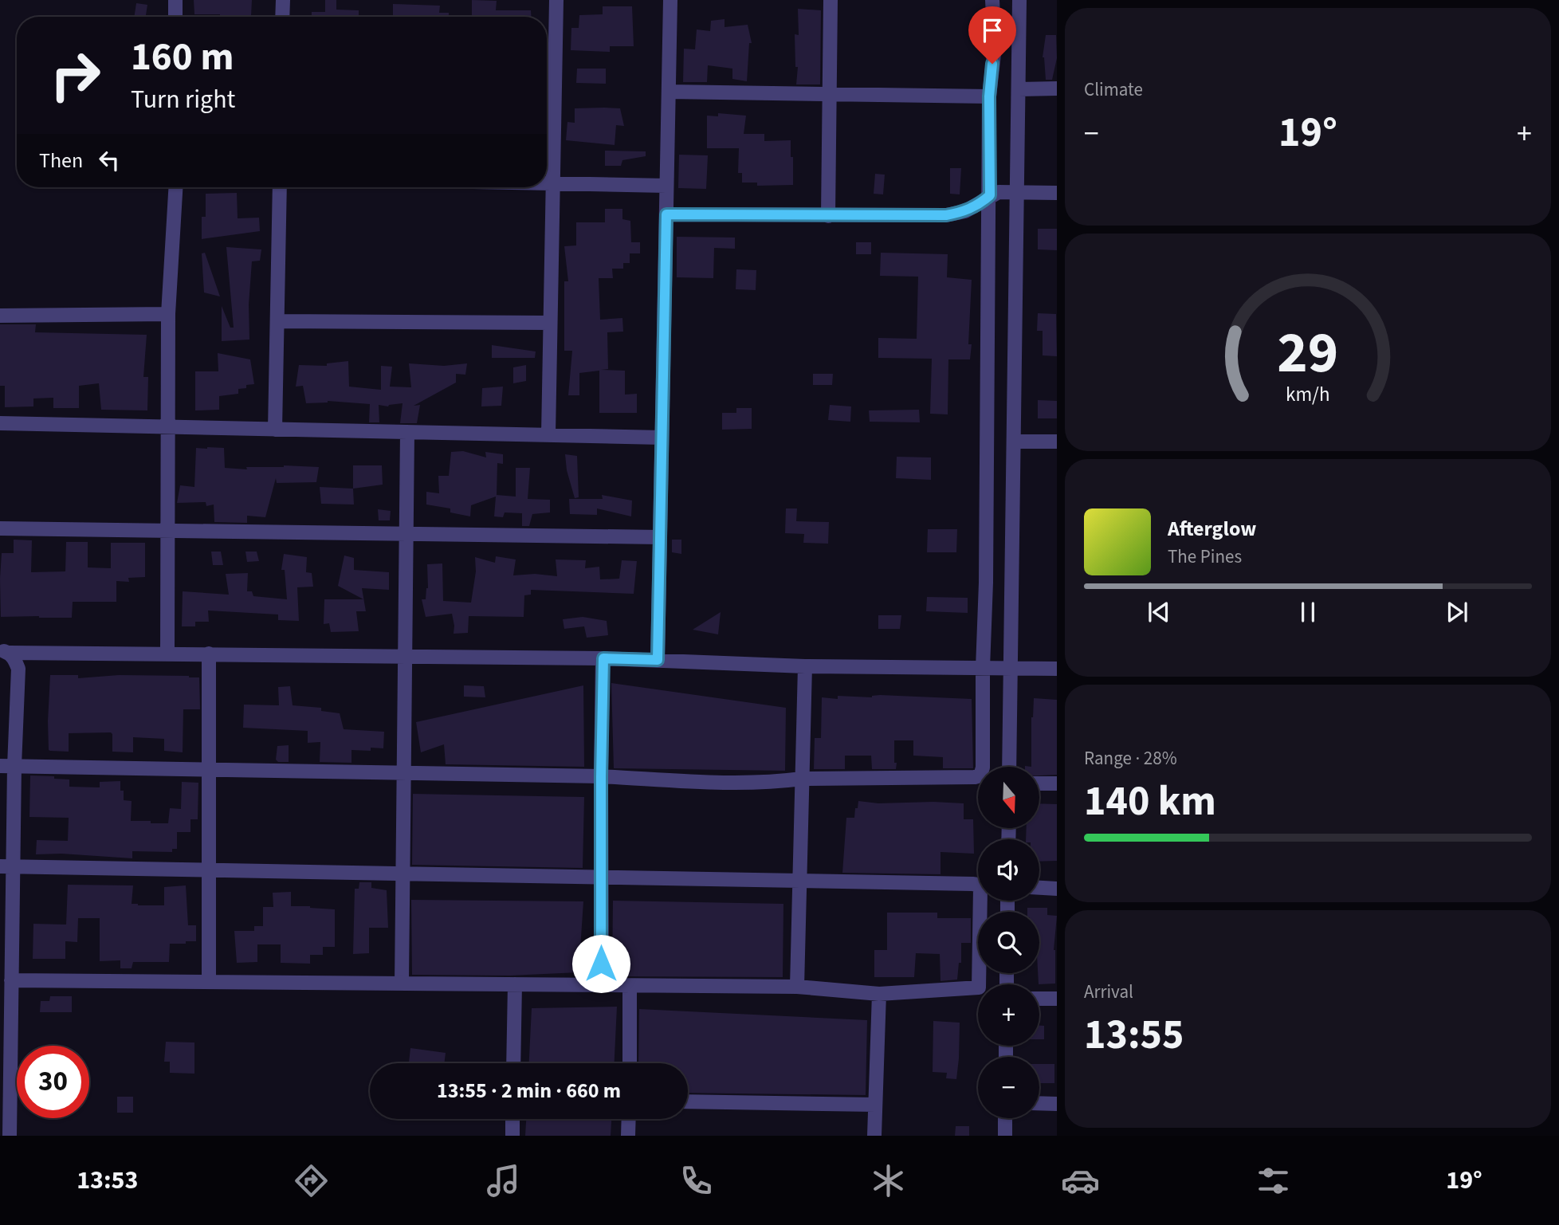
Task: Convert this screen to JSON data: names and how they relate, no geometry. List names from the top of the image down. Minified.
{"north":"bottom","page":{"tile":["Climate",["Range · 28%","140 km"],["Arrival","13:55"]],"turn":["160 m","Turn right"],"heat":["−","19°","+"],"then":"Then","song":["Afterglow","The Pines"],"map_buttons":["+","−"],"limit":"30","trip":"13:55 · 2 min · 660 m","tabs":["13:53","19°"],"gauge":["29","km/h"]}}
